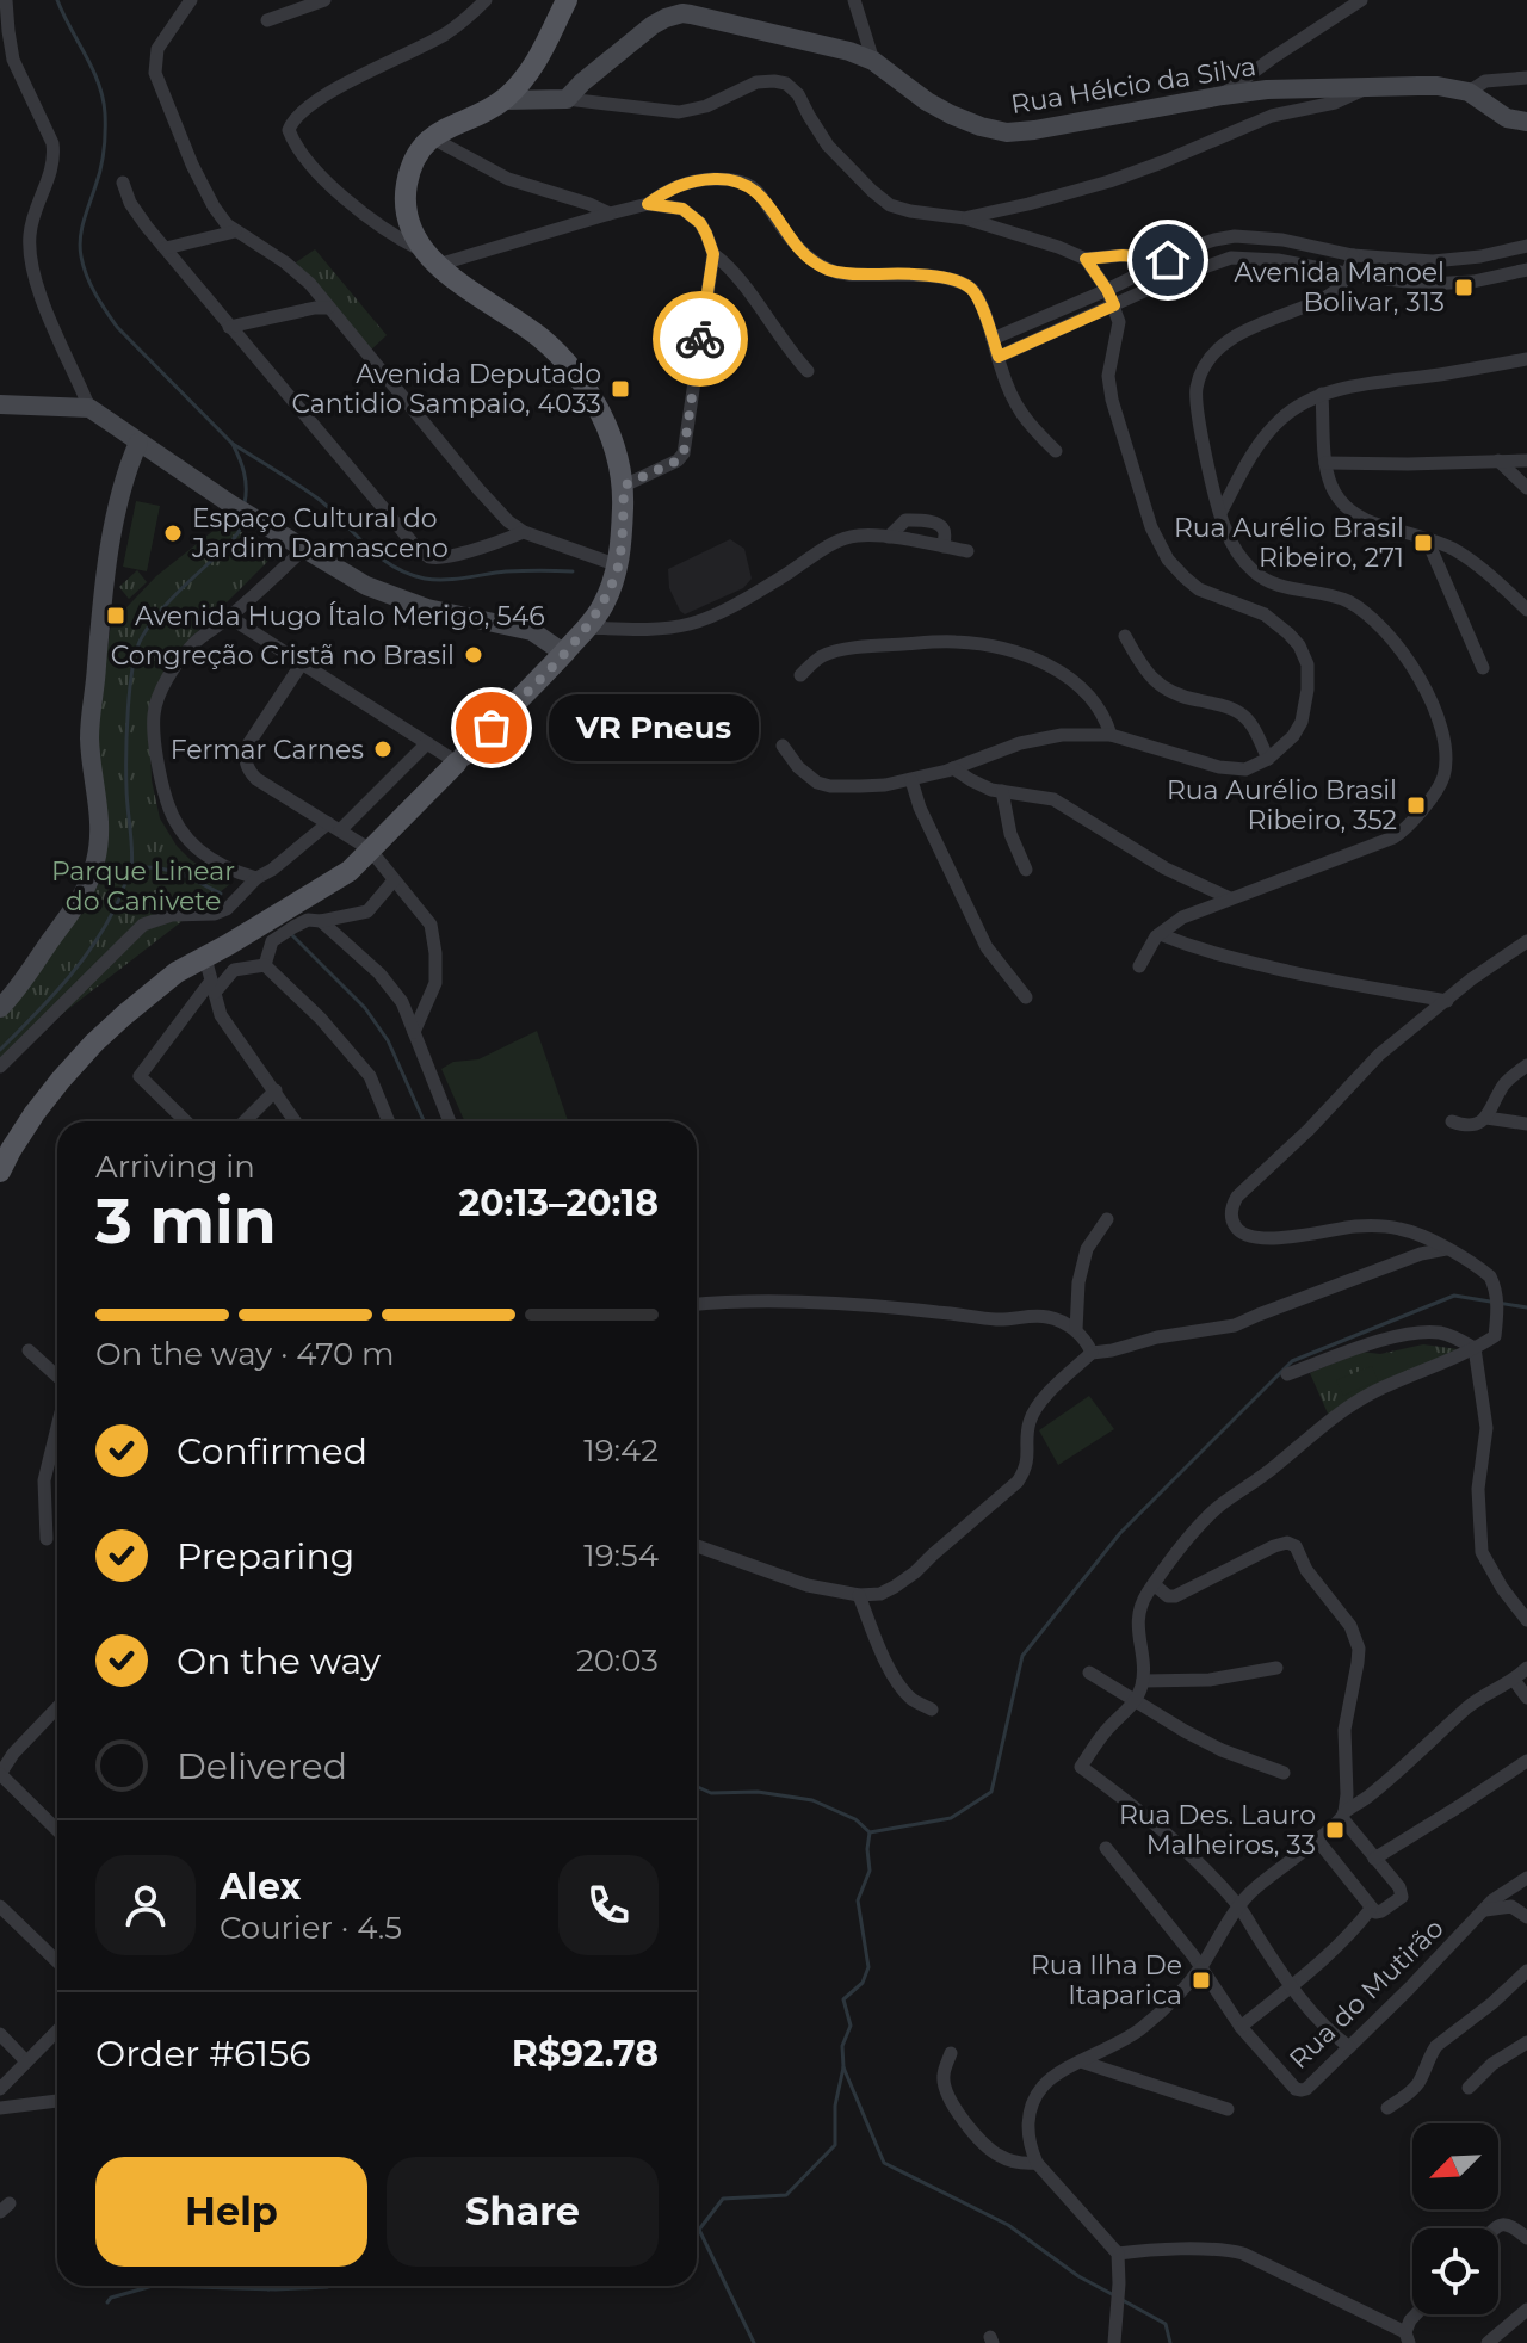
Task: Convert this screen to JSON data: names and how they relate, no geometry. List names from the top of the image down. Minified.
{"streets":{"street":["Rua Hélcio da Silva","Rua do Mutirão"]},"parks":["Parque Linear do Canivete"],"places":{"transit":["Avenida Manoel Bolivar, 313","Avenida Deputado Cantidio Sampaio, 4033","Rua Aurélio Brasil Ribeiro, 271","Avenida Hugo Ítalo Merigo, 546","Rua Aurélio Brasil Ribeiro, 352","Rua Des. Lauro Malheiros, 33","Rua Ilha De Itaparica"],"other":["Espaço Cultural do Jardim Damasceno","Congreção Cristã no Brasil","VR Pneus","Fermar Carnes"]},"north":"bottom left","page":{"bubble":"VR Pneus","heading":["3 min","Arriving in","20:13–20:18"],"panel":["Alex","Courier · 4.5","Order #6156","R$92.78"],"bar":"On the way · 470 m","list":[["Confirmed","19:42"],["Preparing","19:54"],["On the way","20:03"],"Delivered"],"buttons":["Help","Share"]}}
